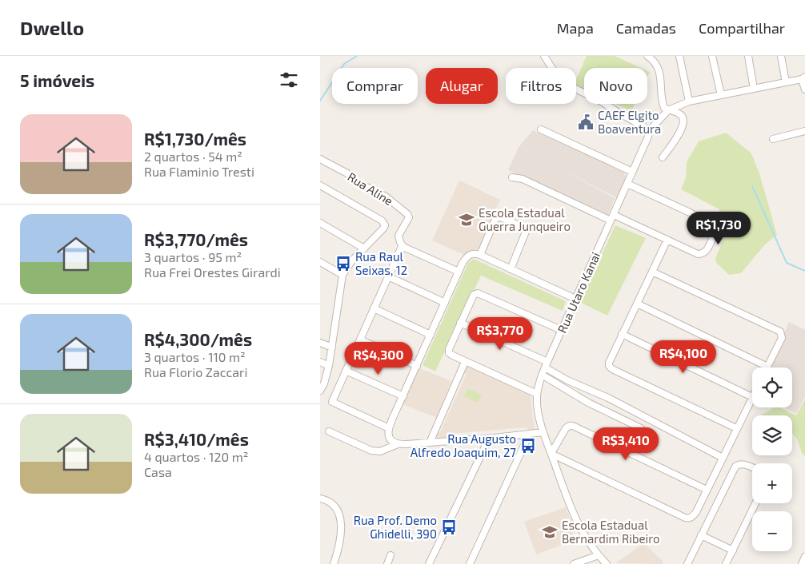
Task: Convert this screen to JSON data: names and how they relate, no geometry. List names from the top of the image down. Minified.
{"streets":{"street":["Rua Aline","Rua Utaro Kanai"]},"places":{"public building":["CAEF Elgito Boaventura"],"school or university":["Escola Estadual Guerra Junqueiro","Escola Estadual Bernardim Ribeiro"],"bus stop":["Rua Raul Seixas, 12","Rua Augusto Alfredo Joaquim, 27","Rua Prof. Demo Ghidelli, 390"]},"page":{"header":"Dwello","nav":["Mapa","Camadas","Compartilhar"],"heading":"5 imóveis","chip":["Comprar","Alugar","Filtros","Novo"],"list":[{"name":"R$1,730/mês","note":"2 quartos · 54 m² · Rua Flaminio Tresti"},{"name":"R$3,770/mês","note":"3 quartos · 95 m² · Rua Frei Orestes Girardi"},{"name":"R$4,300/mês","note":"3 quartos · 110 m² · Rua Florio Zaccari"},{"name":"R$3,410/mês","note":"4 quartos · 120 m² · Casa"}],"price":["R$1,730","R$3,770","R$4,100","R$4,300","R$3,410"],"map_buttons":["+","−"]}}
